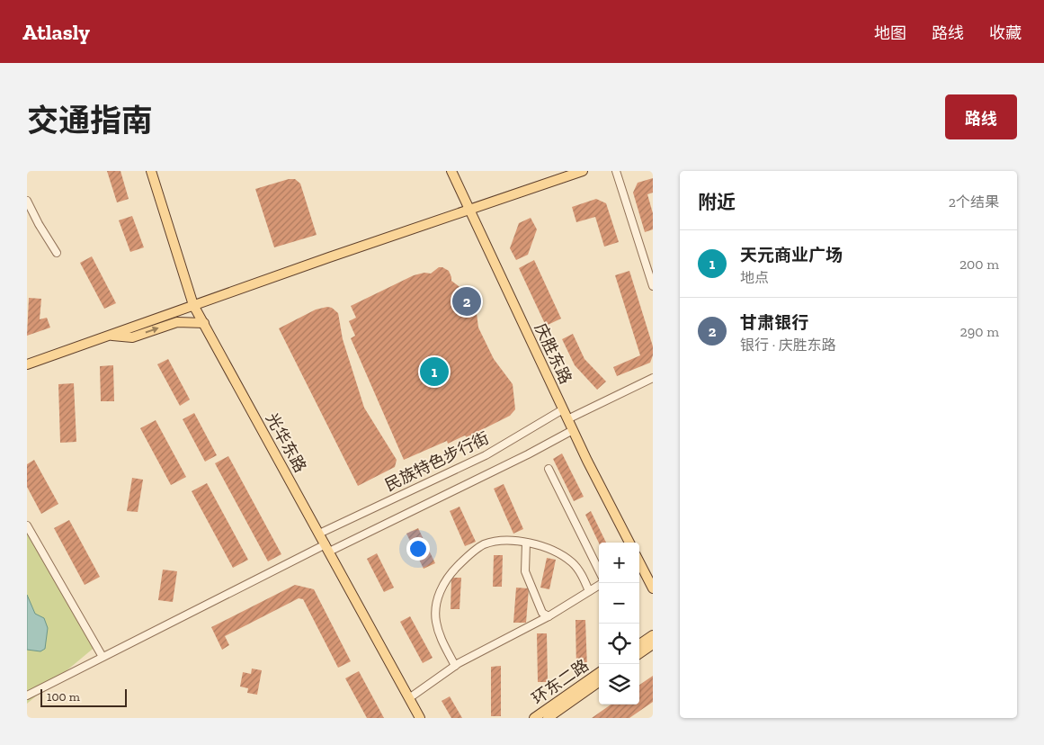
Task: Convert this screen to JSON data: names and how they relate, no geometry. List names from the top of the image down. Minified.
{"streets":{"main road":["庆胜东路","光华东路","环东二路"],"street":["民族特色步行街"]},"crossings":[["庆胜东路","民族特色步行街"],["光华东路","民族特色步行街"]],"scale_bar":"100 m","page":{"header":"Atlasly","nav":["地图","路线","收藏"],"title":"交通指南","buttons":"路线","heading":["附近","2个结果"],"list":[{"mark":"1","name":"天元商业广场","note":"地点","value":"200 m"},{"mark":"2","name":"甘肃银行","note":"银行 · 庆胜东路","value":"290 m"}],"pins":["2","1"],"map_buttons":["+","−"],"scale":"100 m"}}
